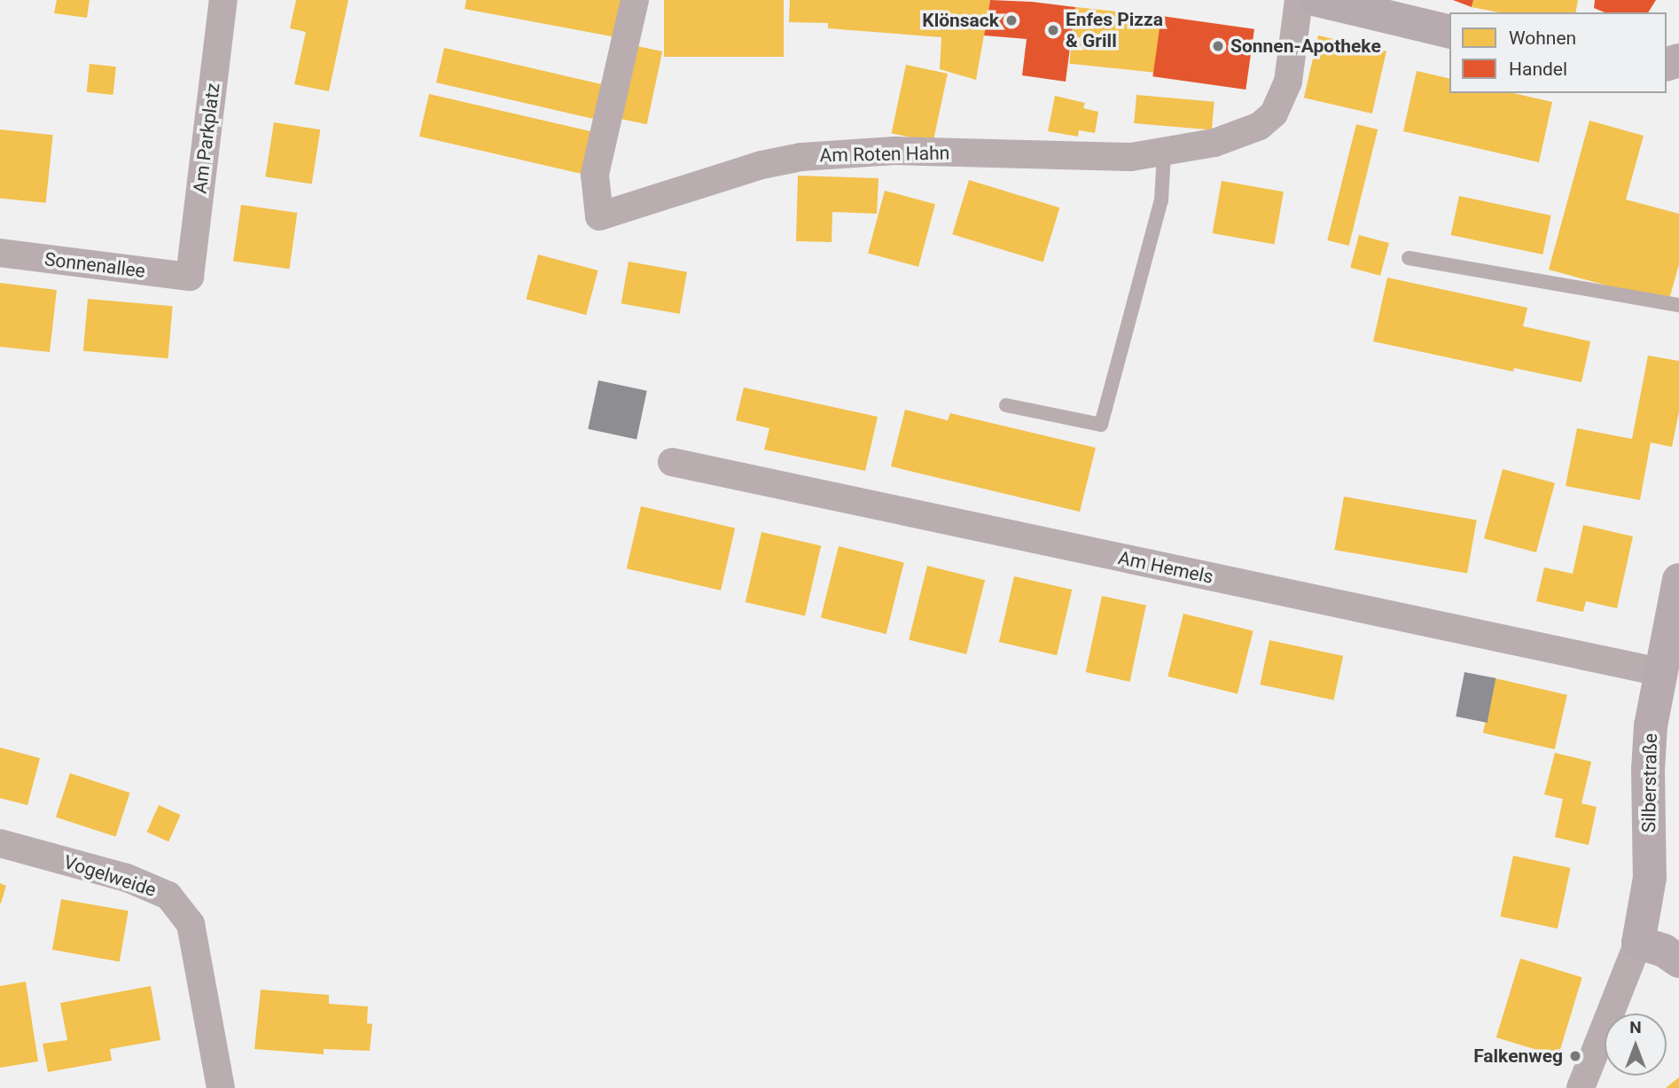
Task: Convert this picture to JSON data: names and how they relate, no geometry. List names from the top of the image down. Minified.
{"streets":{"street":["Am Parkplatz","Am Roten Hahn","Sonnenallee","Am Hemels","Silberstraße","Vogelweide"]},"crossings":[["Am Parkplatz","Sonnenallee"],["Am Hemels","Silberstraße"]],"places":["Klönsack","Enfes Pizza & Grill","Sonnen-Apotheke","Falkenweg"],"legend":["Wohnen","Handel"],"north":"top"}
